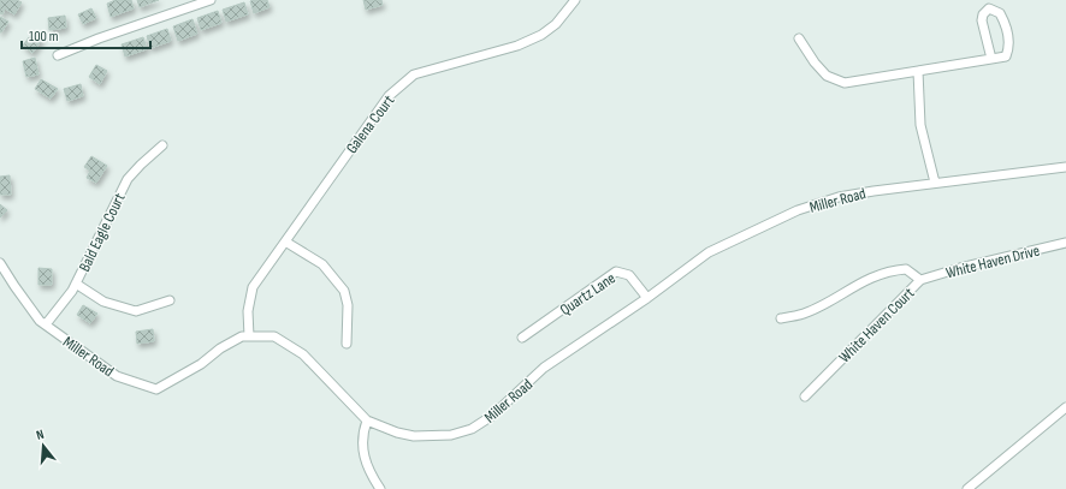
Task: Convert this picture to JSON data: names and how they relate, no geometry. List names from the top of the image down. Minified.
{"streets":{"street":["Galena Court","Miller Road","Bald Eagle Court","White Haven Drive","Quartz Lane","White Haven Court"]},"crossings":[["Galena Court","Miller Road"],["Miller Road","Bald Eagle Court"],["Miller Road","Quartz Lane"],["White Haven Drive","White Haven Court"]],"scale_bar":"100 m","north":"top"}
